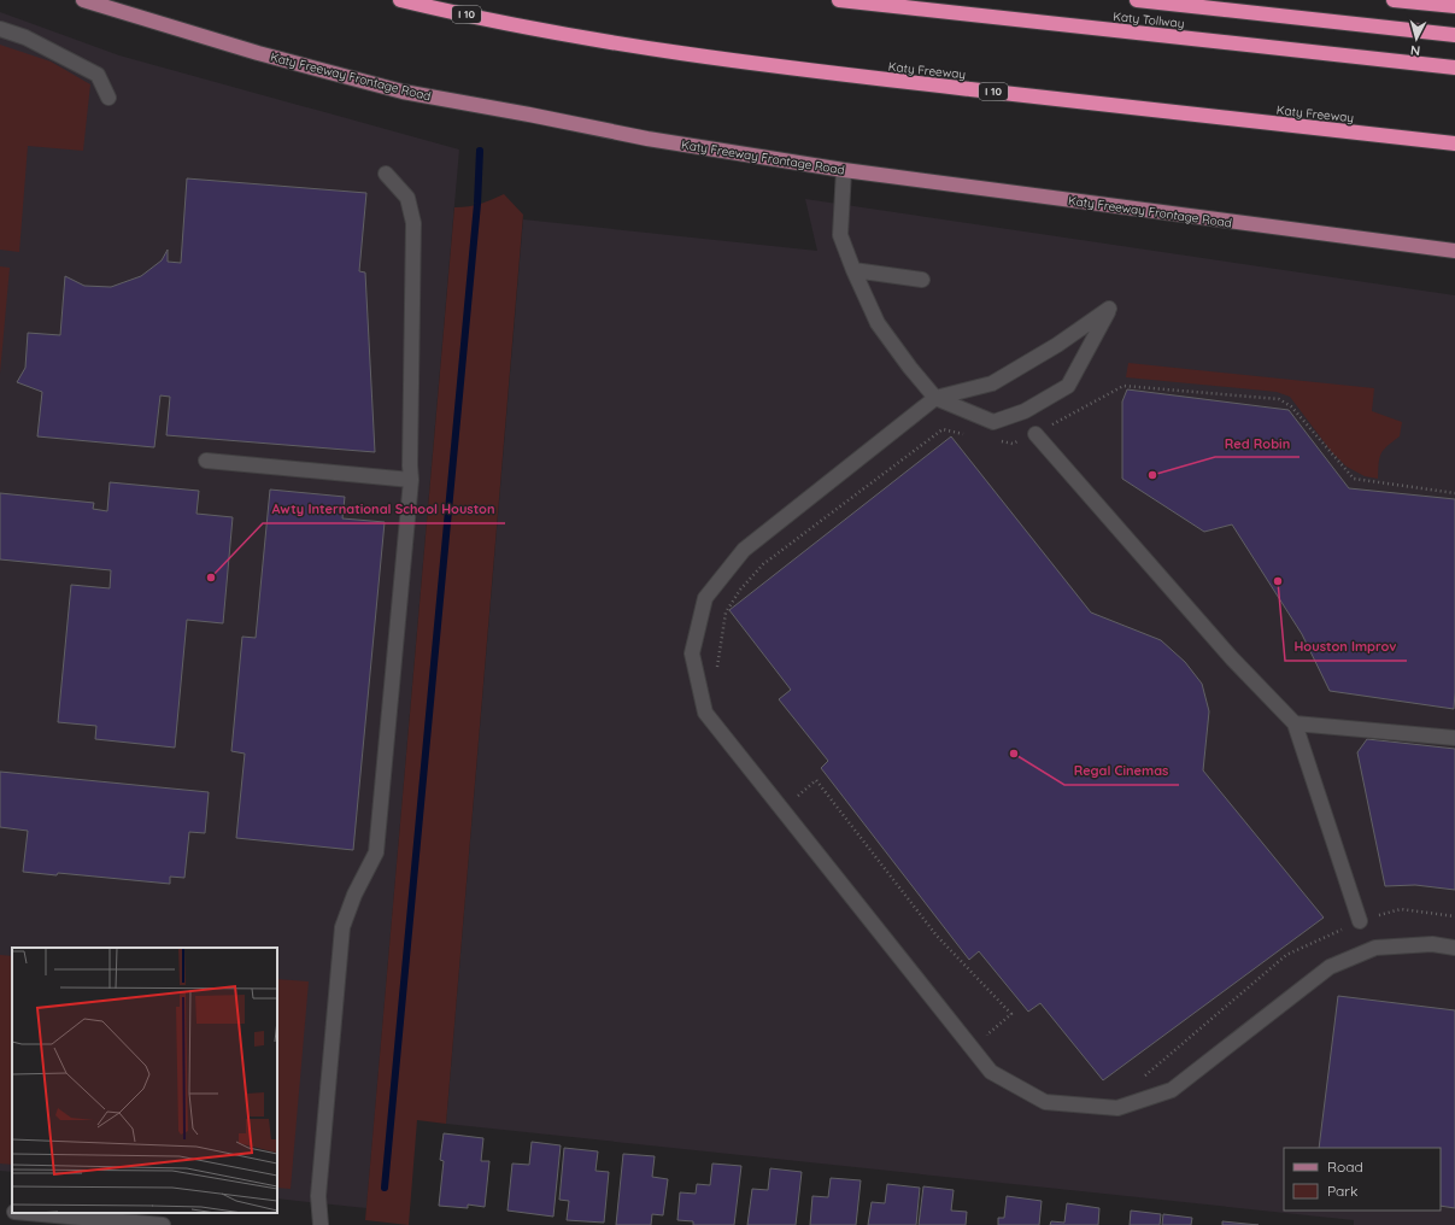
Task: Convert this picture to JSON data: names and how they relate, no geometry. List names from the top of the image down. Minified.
{"streets":{"highway":["I 10","Katy Tollway","Katy Freeway"],"main road":["Katy Freeway Frontage Road"]},"places":["Red Robin","Awty International School Houston","Houston Improv","Regal Cinemas"],"legend":["Road","Park"],"north":"bottom"}
